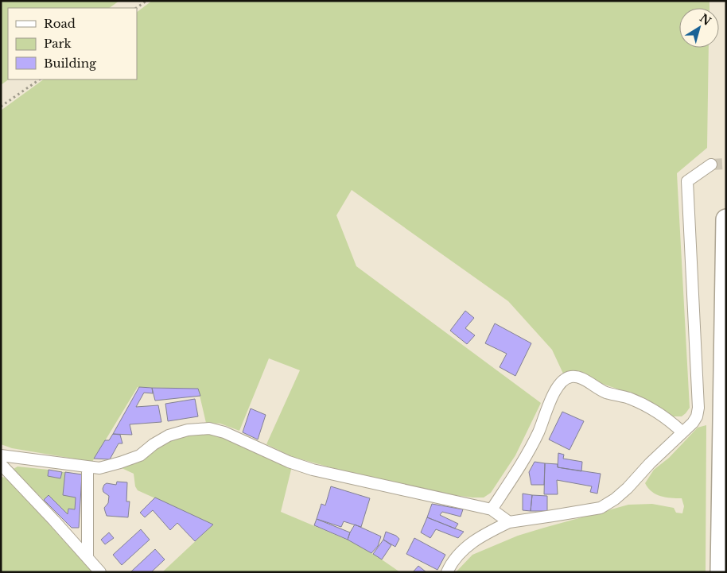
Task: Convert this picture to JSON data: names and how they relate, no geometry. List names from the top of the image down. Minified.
{"legend":["Road","Park","Building"],"north":"top right"}
